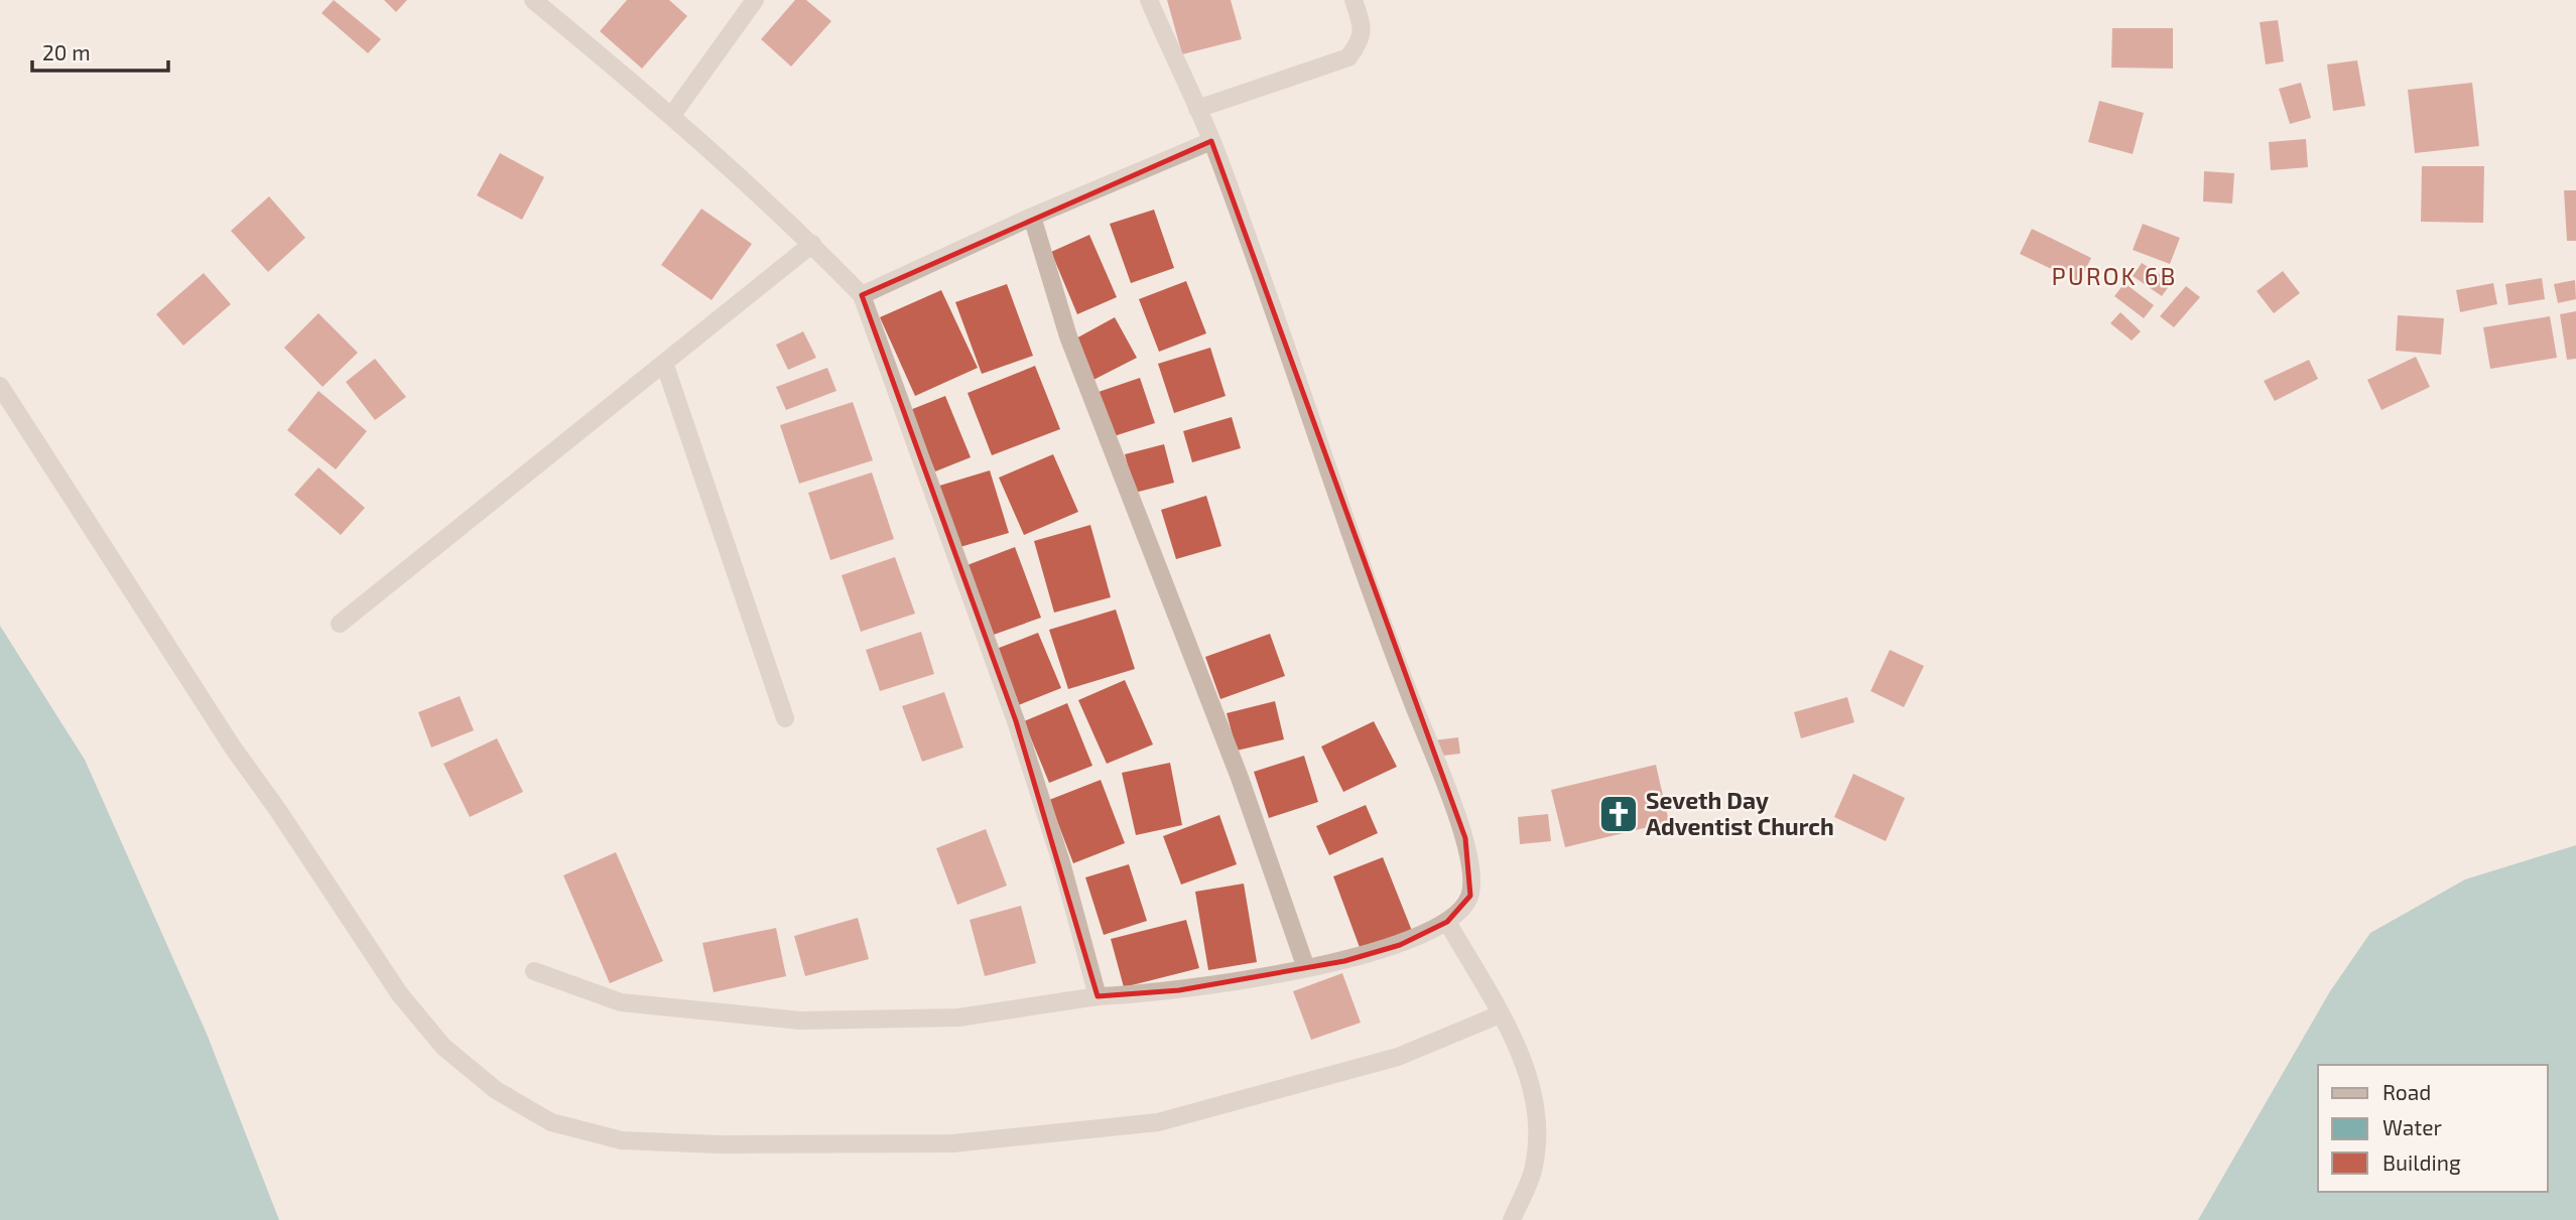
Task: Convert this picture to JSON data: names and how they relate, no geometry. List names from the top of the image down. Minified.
{"districts":["PUROK 6B"],"places":{"church":["Seveth Day Adventist Church"]},"legend":["Road","Water","Building"],"scale_bar":"20 m"}
